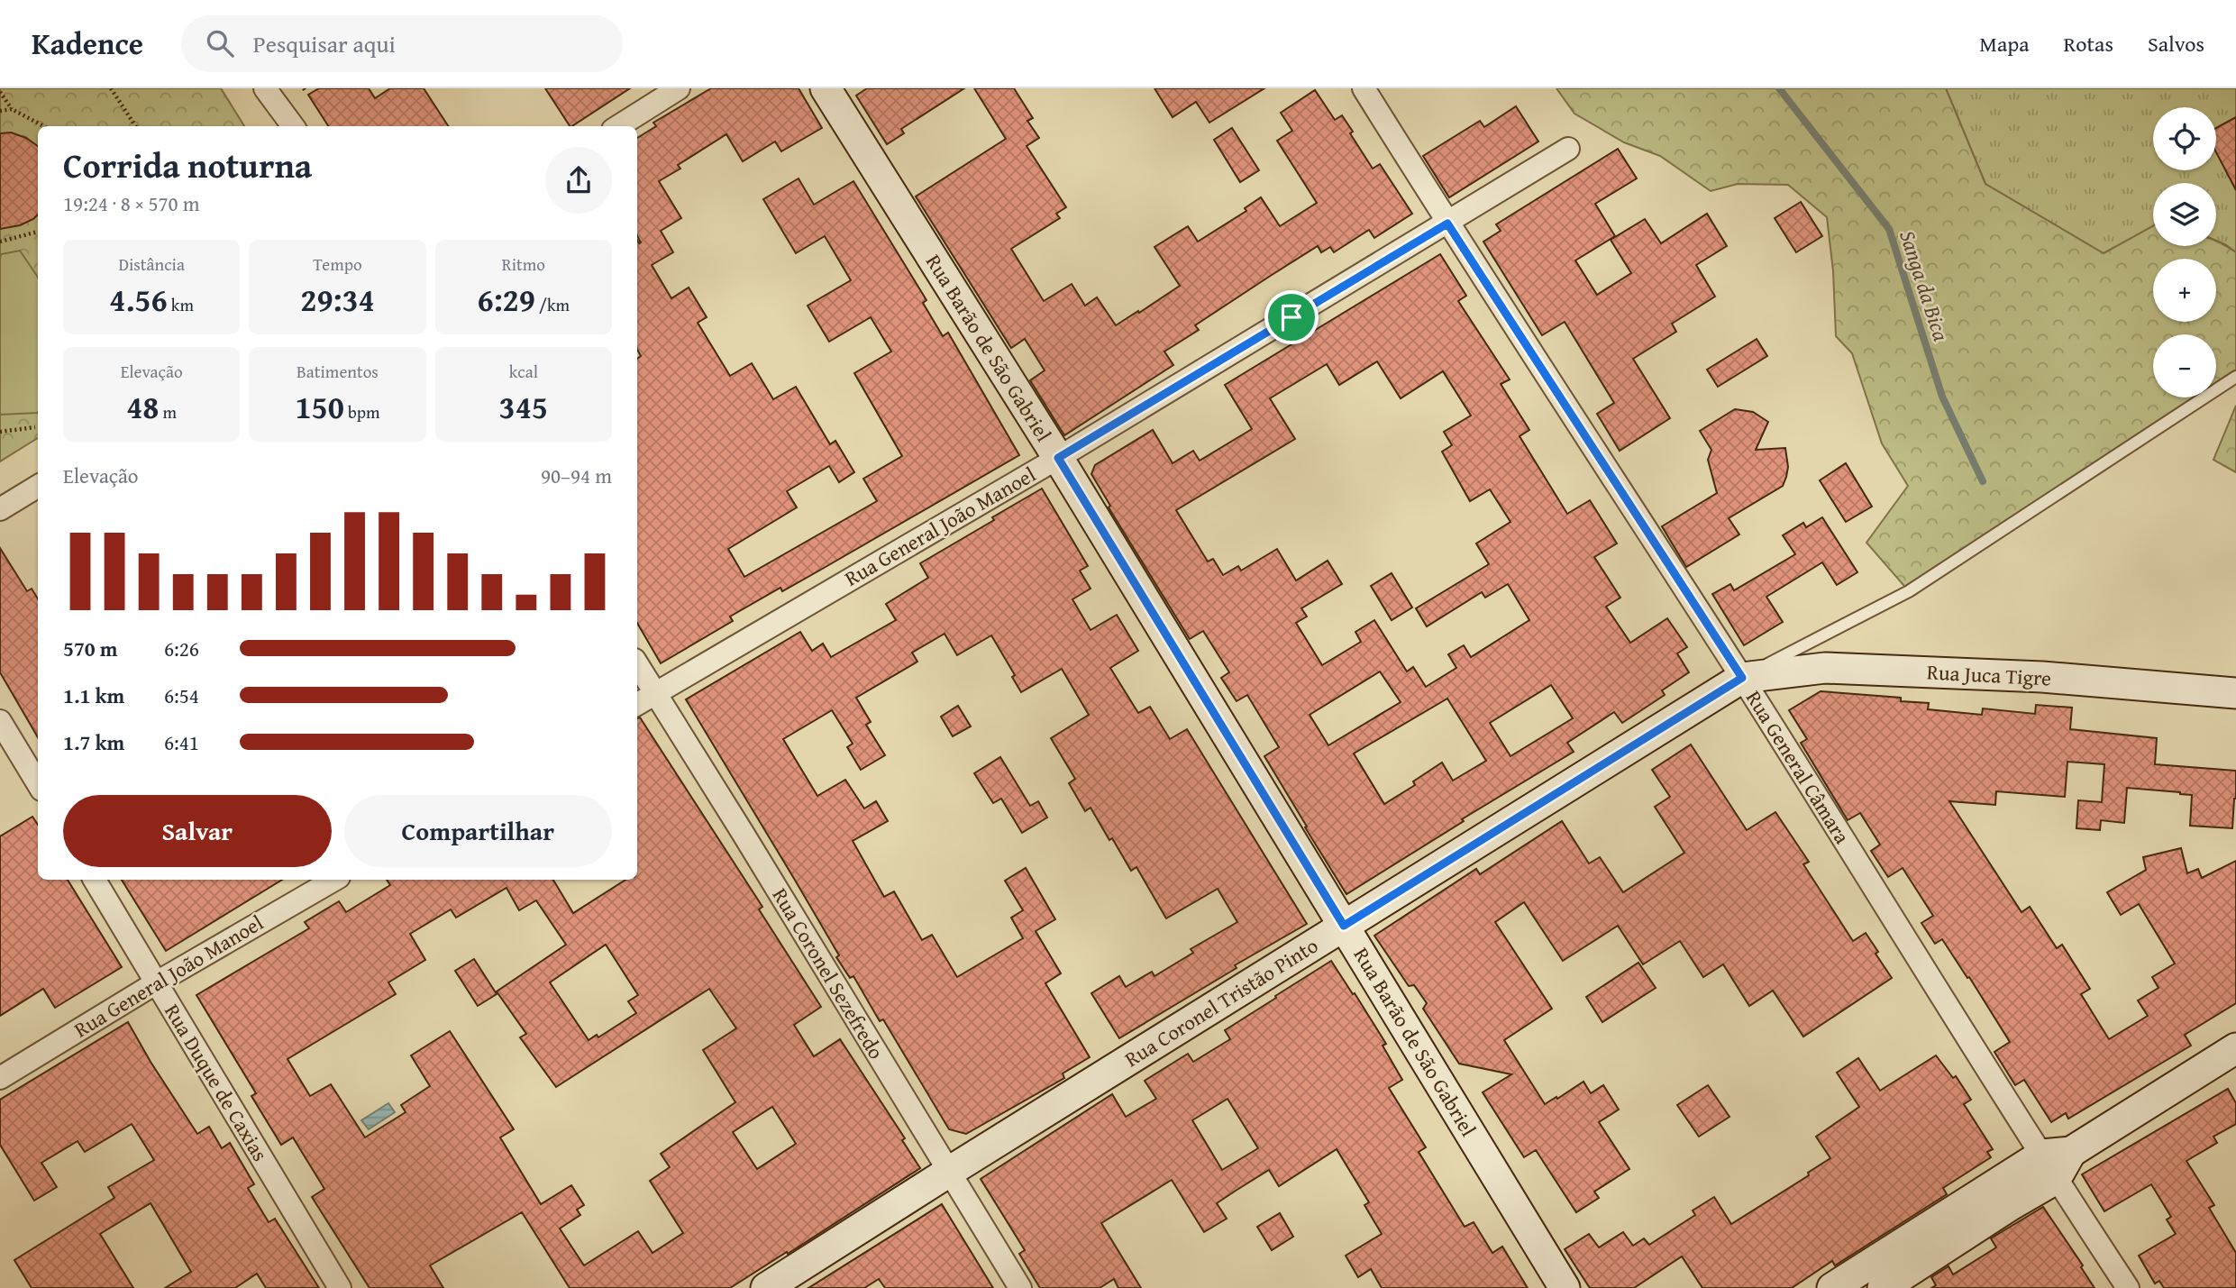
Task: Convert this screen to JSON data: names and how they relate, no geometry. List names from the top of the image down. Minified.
{"streets":{"main road":["Rua Barão de São Gabriel","Rua Juca Tigre","Rua Coronel Tristão Pinto"],"street":["Rua General João Manoel","Rua General Câmara","Rua Coronel Sezefredo","Rua Duque de Caxias"]},"crossings":[["Rua Barão de São Gabriel","Rua General João Manoel"],["Rua Barão de São Gabriel","Rua Coronel Tristão Pinto"],["Rua General João Manoel","Rua General Câmara"],["Rua General João Manoel","Rua Coronel Sezefredo"],["Rua General João Manoel","Rua Duque de Caxias"],["Rua Juca Tigre","Rua General Câmara"],["Rua Juca Tigre","Rua Coronel Tristão Pinto"],["Rua General Câmara","Rua Coronel Tristão Pinto"],["Rua Coronel Sezefredo","Rua Coronel Tristão Pinto"]],"water":["Sanga da Bica"],"page":{"header":"Kadence","search":"Pesquisar aqui","nav":["Mapa","Rotas","Salvos"],"map_buttons":["+","−"],"heading":["Corrida noturna","19:24 · 8 × 570 m"],"stats":[["Distância","4.56 km"],["Tempo","29:34"],["Ritmo","6:29 /km"],["Elevação","48 m"],["Batimentos","150 bpm"],["kcal","345"]],"chart":["Elevação","90–94 m"],"list":[{"name":"570 m","note":"6:26"},{"name":"1.1 km","note":"6:54"},{"name":"1.7 km","note":"6:41"}],"buttons":["Salvar","Compartilhar"]}}
